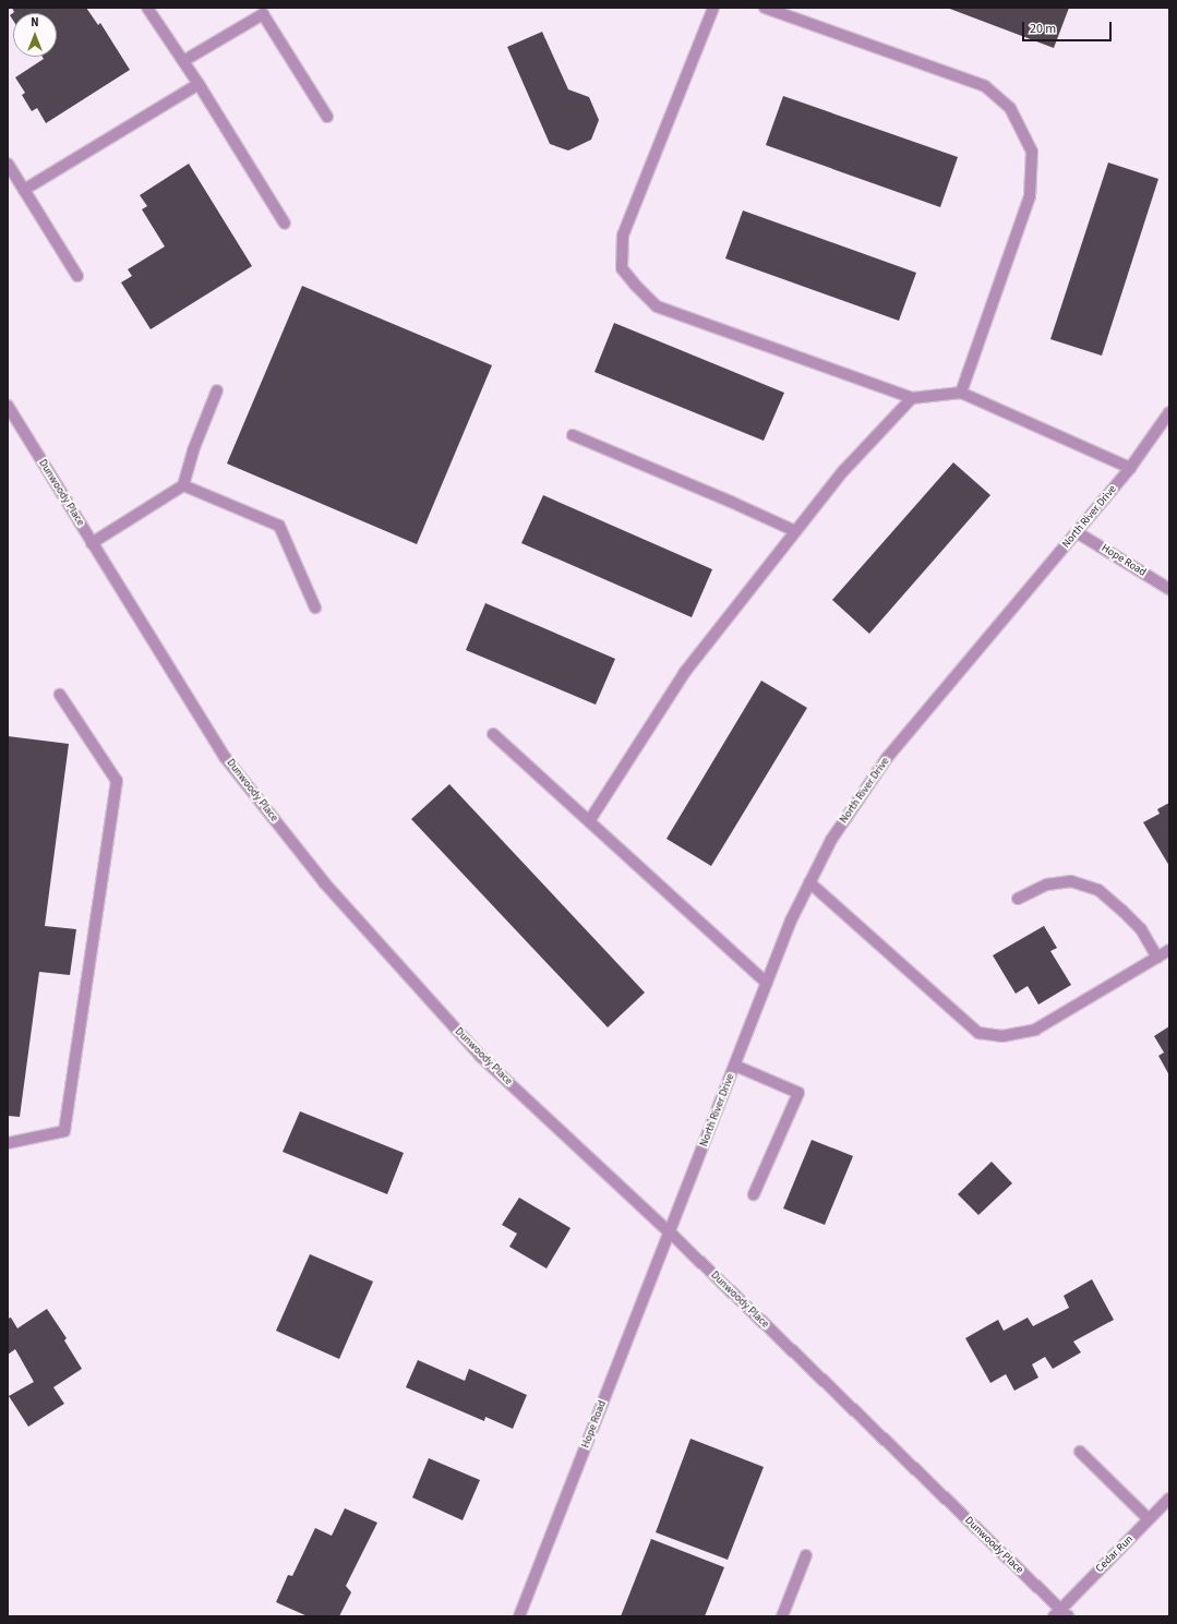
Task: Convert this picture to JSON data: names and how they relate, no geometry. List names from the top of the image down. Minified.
{"streets":{"street":["Dunwoody Place","North River Drive","Hope Road","Cedar Run"]},"crossings":[["Dunwoody Place","North River Drive"],["Dunwoody Place","Hope Road"],["Dunwoody Place","Cedar Run"],["North River Drive","Hope Road"]],"scale_bar":"20 m","north":"top"}
